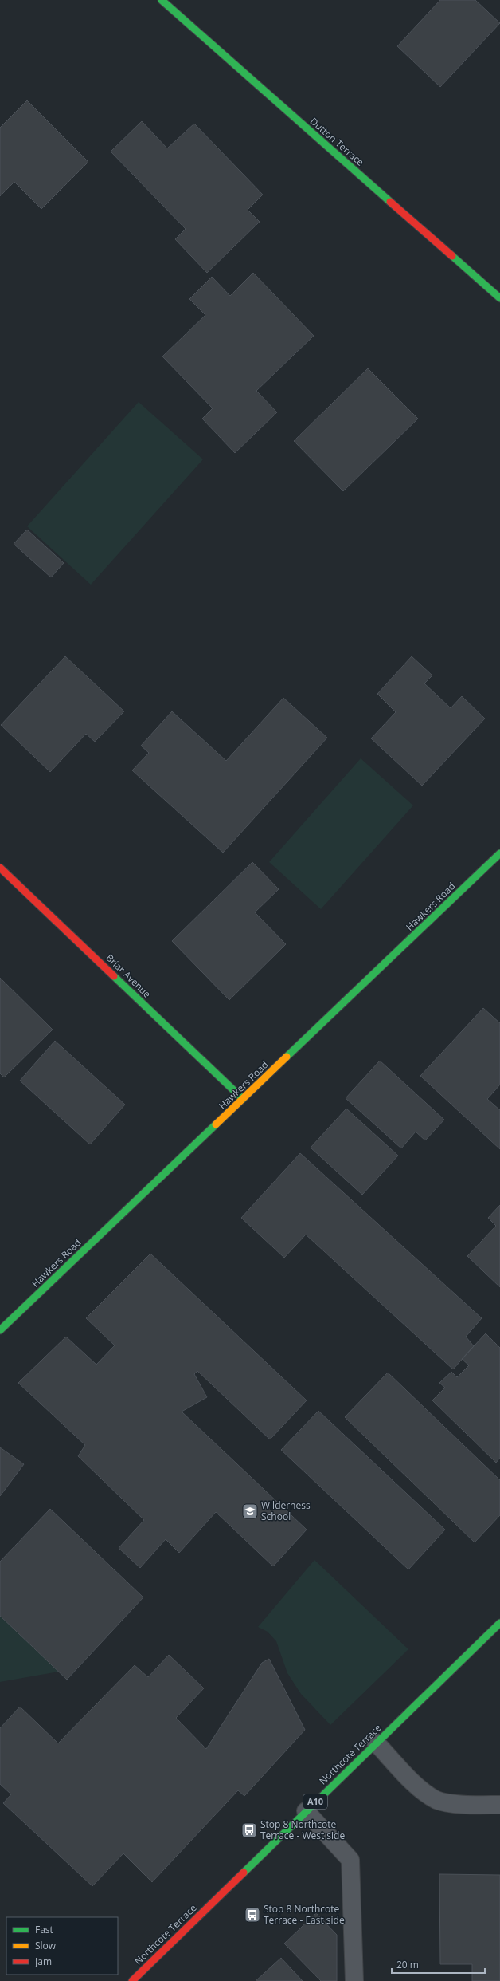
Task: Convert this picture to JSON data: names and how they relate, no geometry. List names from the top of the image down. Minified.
{"streets":{"main road":["Dutton Terrace","Hawkers Road","Briar Avenue","Northcote Terrace","A10"]},"crossings":[["Hawkers Road","Briar Avenue"]],"places":{"school or university":["Wilderness School"],"bus stop":["Stop 8 Northcote Terrace - West side","Stop 8 Northcote Terrace - East side"]},"legend":["Fast","Slow","Jam"],"scale_bar":"20 m"}
